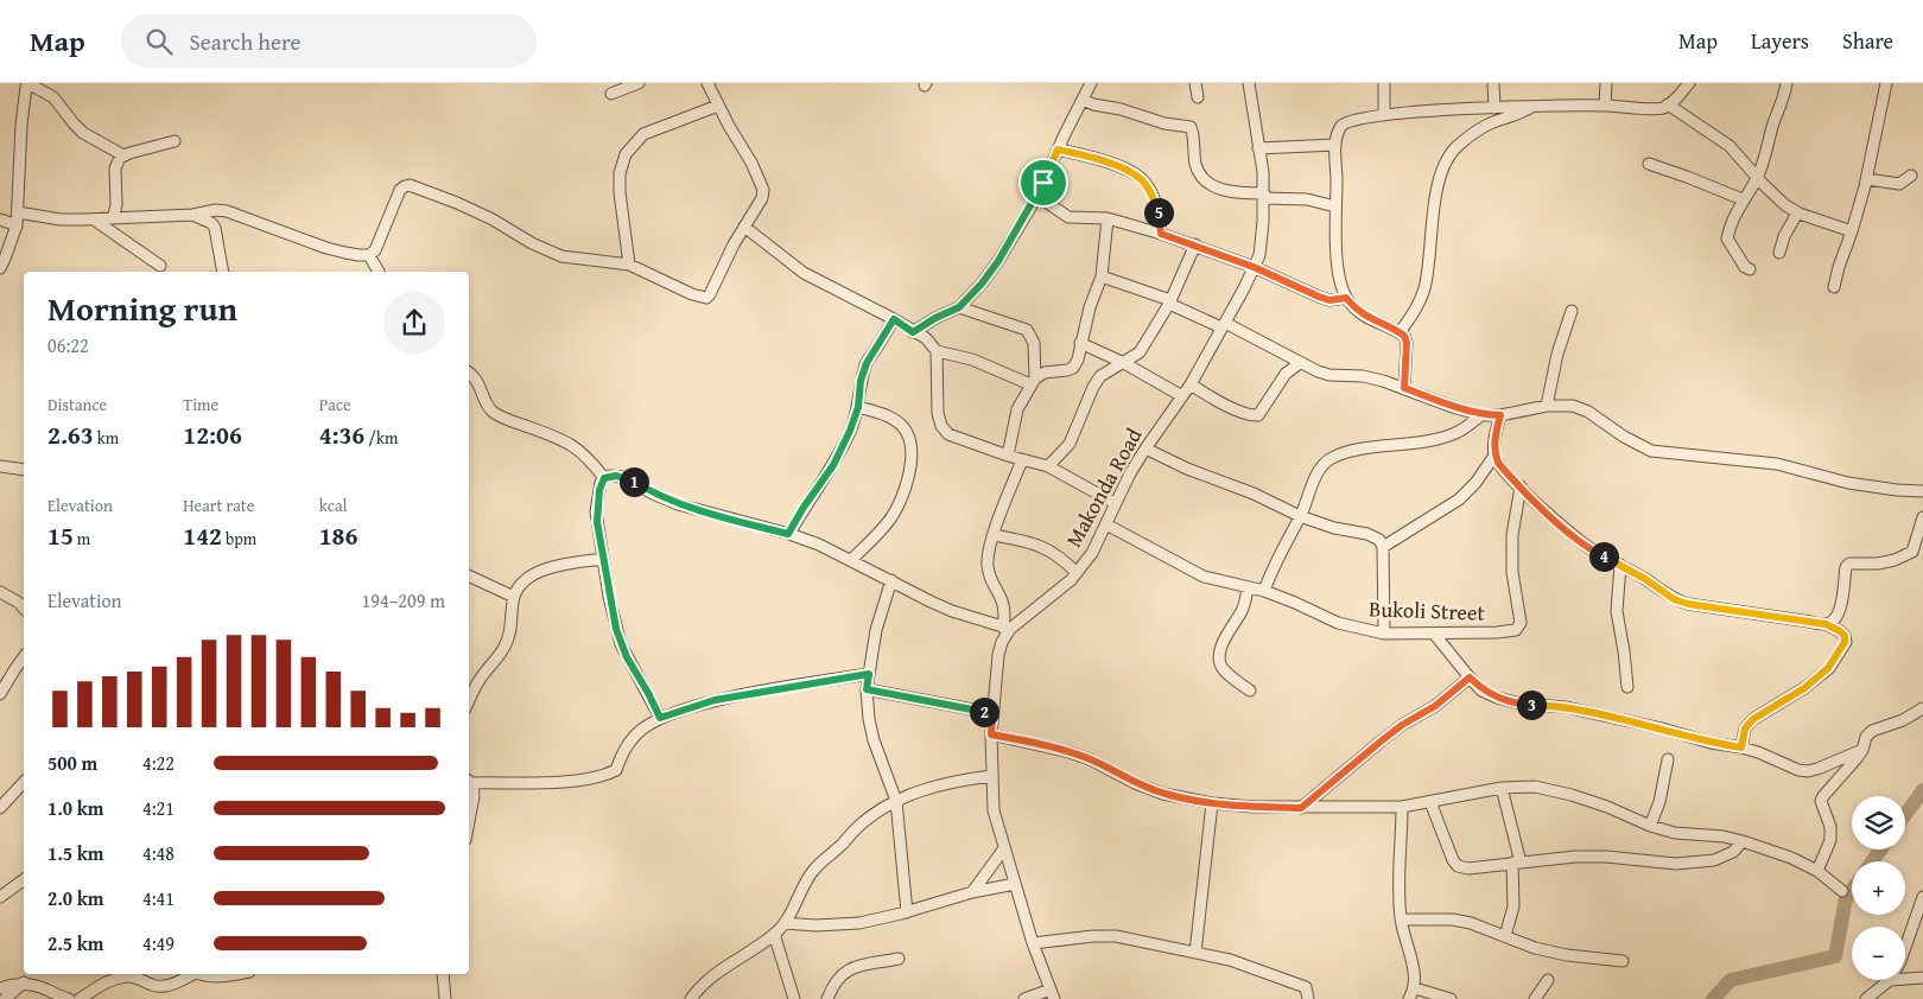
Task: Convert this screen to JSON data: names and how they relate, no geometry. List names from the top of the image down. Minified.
{"streets":{"street":["Makonda Road","Bukoli Street"]},"crossings":[["Makonda Road","Bukoli Street"]],"page":{"header":"Map","search":"Search here","nav":["Map","Layers","Share"],"pins":["5","1","4","3","2"],"heading":["Morning run","06:22"],"stats":[["Distance","2.63 km"],["Time","12:06"],["Pace","4:36 /km"],["Elevation","15 m"],["Heart rate","142 bpm"],["kcal","186"]],"chart":["Elevation","194–209 m"],"list":[{"name":"500 m","note":"4:22"},{"name":"1.0 km","note":"4:21"},{"name":"1.5 km","note":"4:48"},{"name":"2.0 km","note":"4:41"},{"name":"2.5 km","note":"4:49"}],"map_buttons":["+","−"]}}
